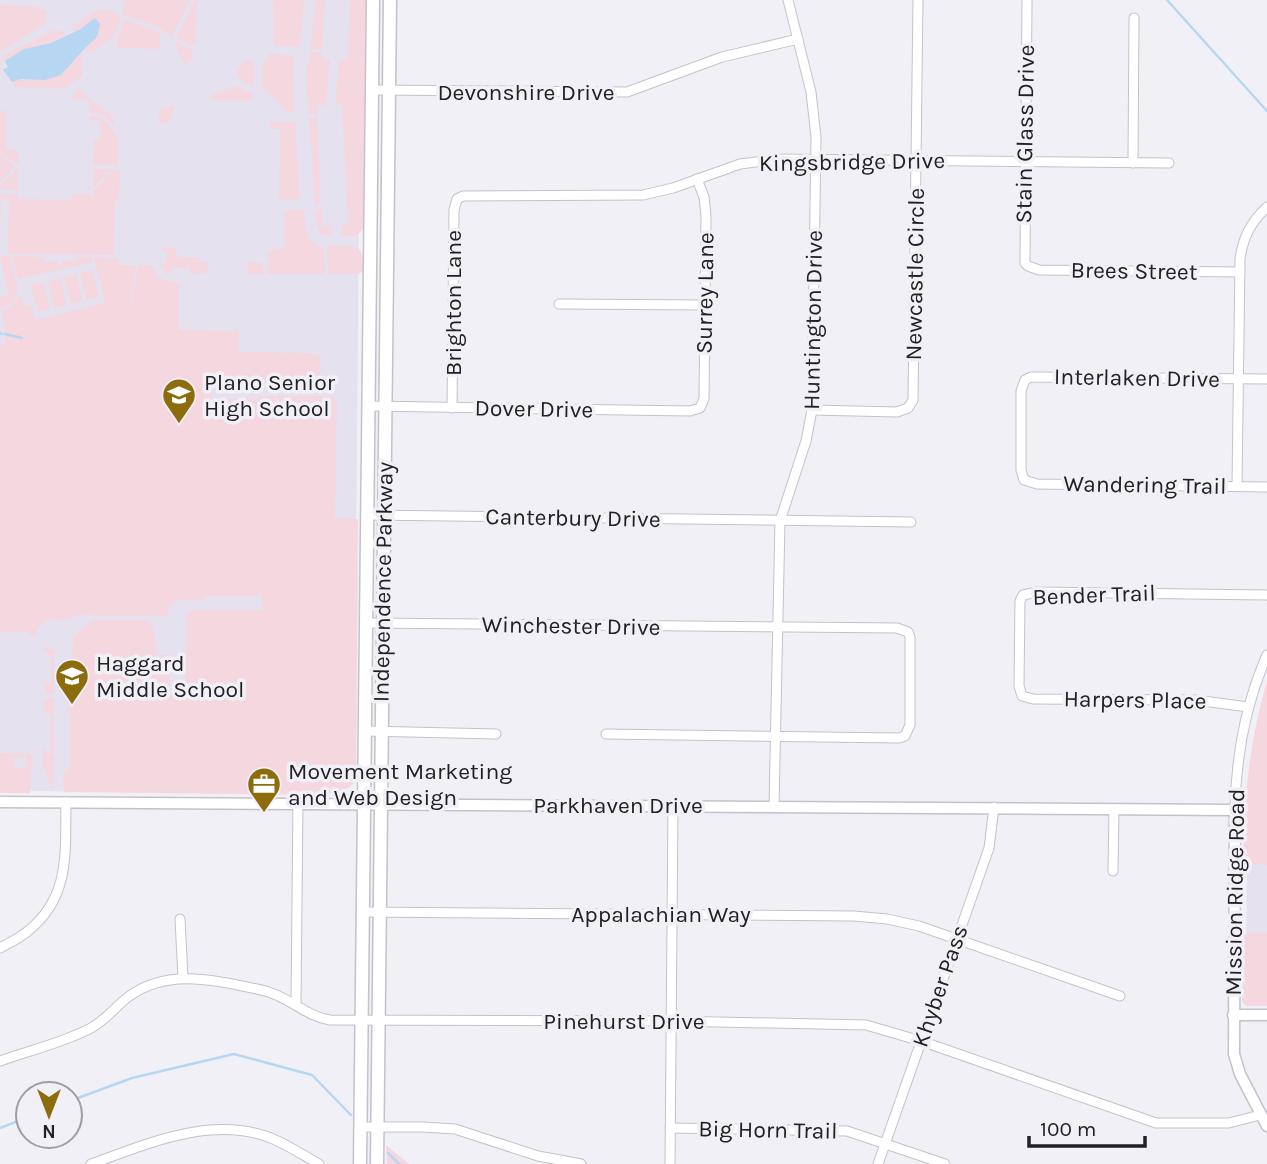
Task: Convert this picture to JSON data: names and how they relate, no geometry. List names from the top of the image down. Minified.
{"streets":{"main road":["Independence Parkway"],"street":["Devonshire Drive","Stain Glass Drive","Kingsbridge Drive","Brees Street","Newcastle Circle","Surrey Lane","Brighton Lane","Huntington Drive","Interlaken Drive","Dover Drive","Wandering Trail","Canterbury Drive","Bender Trail","Winchester Drive","Harpers Place","Parkhaven Drive","Mission Ridge Road","Appalachian Way","Khyber Pass","Pinehurst Drive","Big Horn Trail"]},"crossings":[["Devonshire Drive","Huntington Drive"],["Devonshire Drive","Independence Parkway"],["Stain Glass Drive","Kingsbridge Drive"],["Stain Glass Drive","Brees Street"],["Kingsbridge Drive","Newcastle Circle"],["Kingsbridge Drive","Surrey Lane"],["Kingsbridge Drive","Brighton Lane"],["Kingsbridge Drive","Huntington Drive"],["Newcastle Circle","Huntington Drive"],["Surrey Lane","Dover Drive"],["Brighton Lane","Dover Drive"],["Huntington Drive","Canterbury Drive"],["Huntington Drive","Winchester Drive"],["Huntington Drive","Parkhaven Drive"],["Interlaken Drive","Wandering Trail"],["Dover Drive","Independence Parkway"],["Canterbury Drive","Independence Parkway"],["Independence Parkway","Winchester Drive"],["Independence Parkway","Parkhaven Drive"],["Independence Parkway","Appalachian Way"],["Independence Parkway","Pinehurst Drive"],["Bender Trail","Harpers Place"],["Harpers Place","Mission Ridge Road"],["Parkhaven Drive","Mission Ridge Road"],["Parkhaven Drive","Khyber Pass"],["Mission Ridge Road","Pinehurst Drive"],["Appalachian Way","Khyber Pass"],["Khyber Pass","Pinehurst Drive"],["Khyber Pass","Big Horn Trail"]],"places":{"school or university":["Plano Senior High School","Haggard Middle School"],"office":["Movement Marketing and Web Design"]},"scale_bar":"100 m","north":"bottom"}
